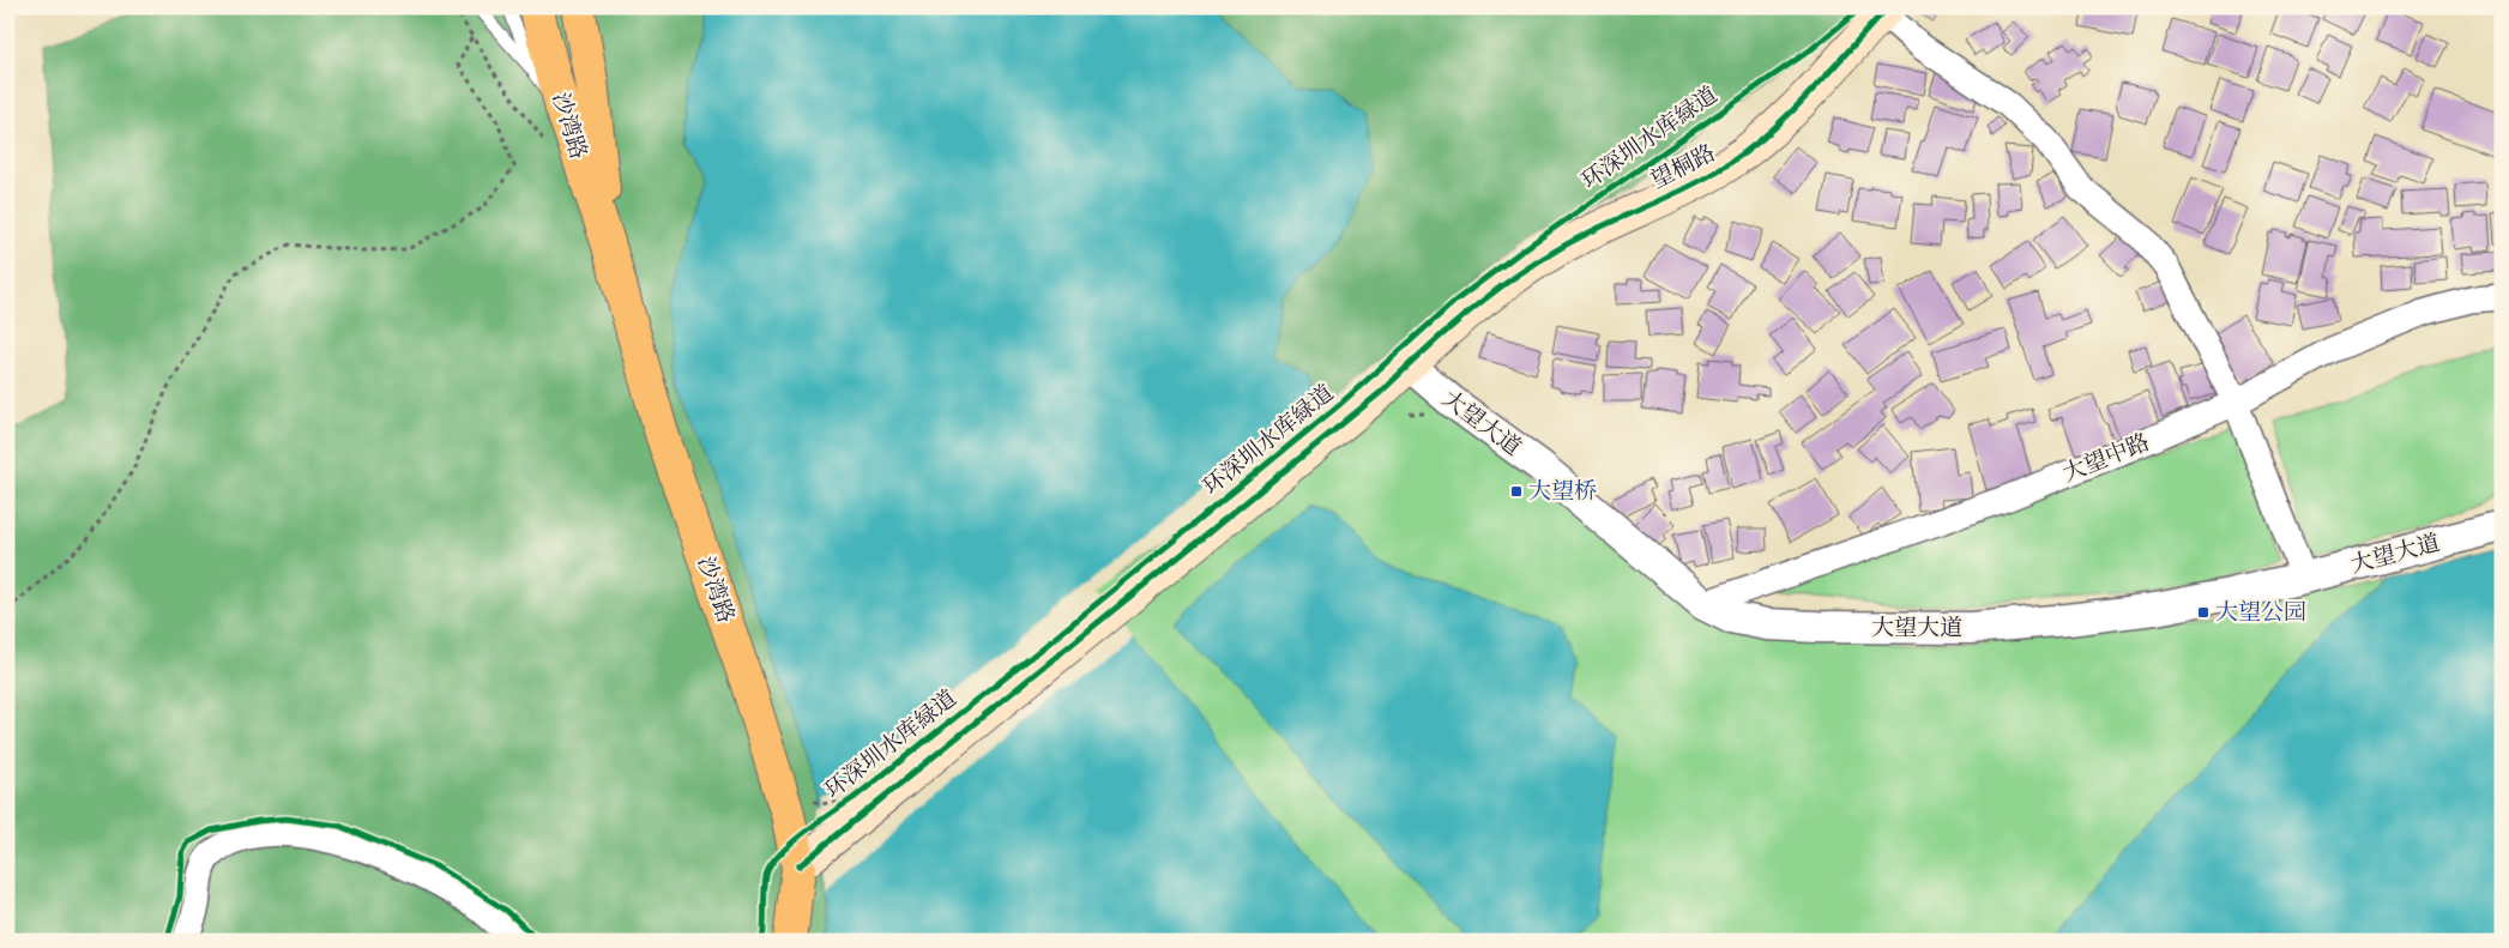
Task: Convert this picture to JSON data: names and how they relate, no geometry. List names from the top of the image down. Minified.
{"streets":{"main road":["沙湾路","望桐路"],"street":["大望大道","大望中路"],"cycle path":["环深圳水库緑道"]},"crossings":[["沙湾路","望桐路"],["望桐路","大望大道"],["大望大道","大望中路"]],"places":{"transit":["大望桥","大望公园"]}}
